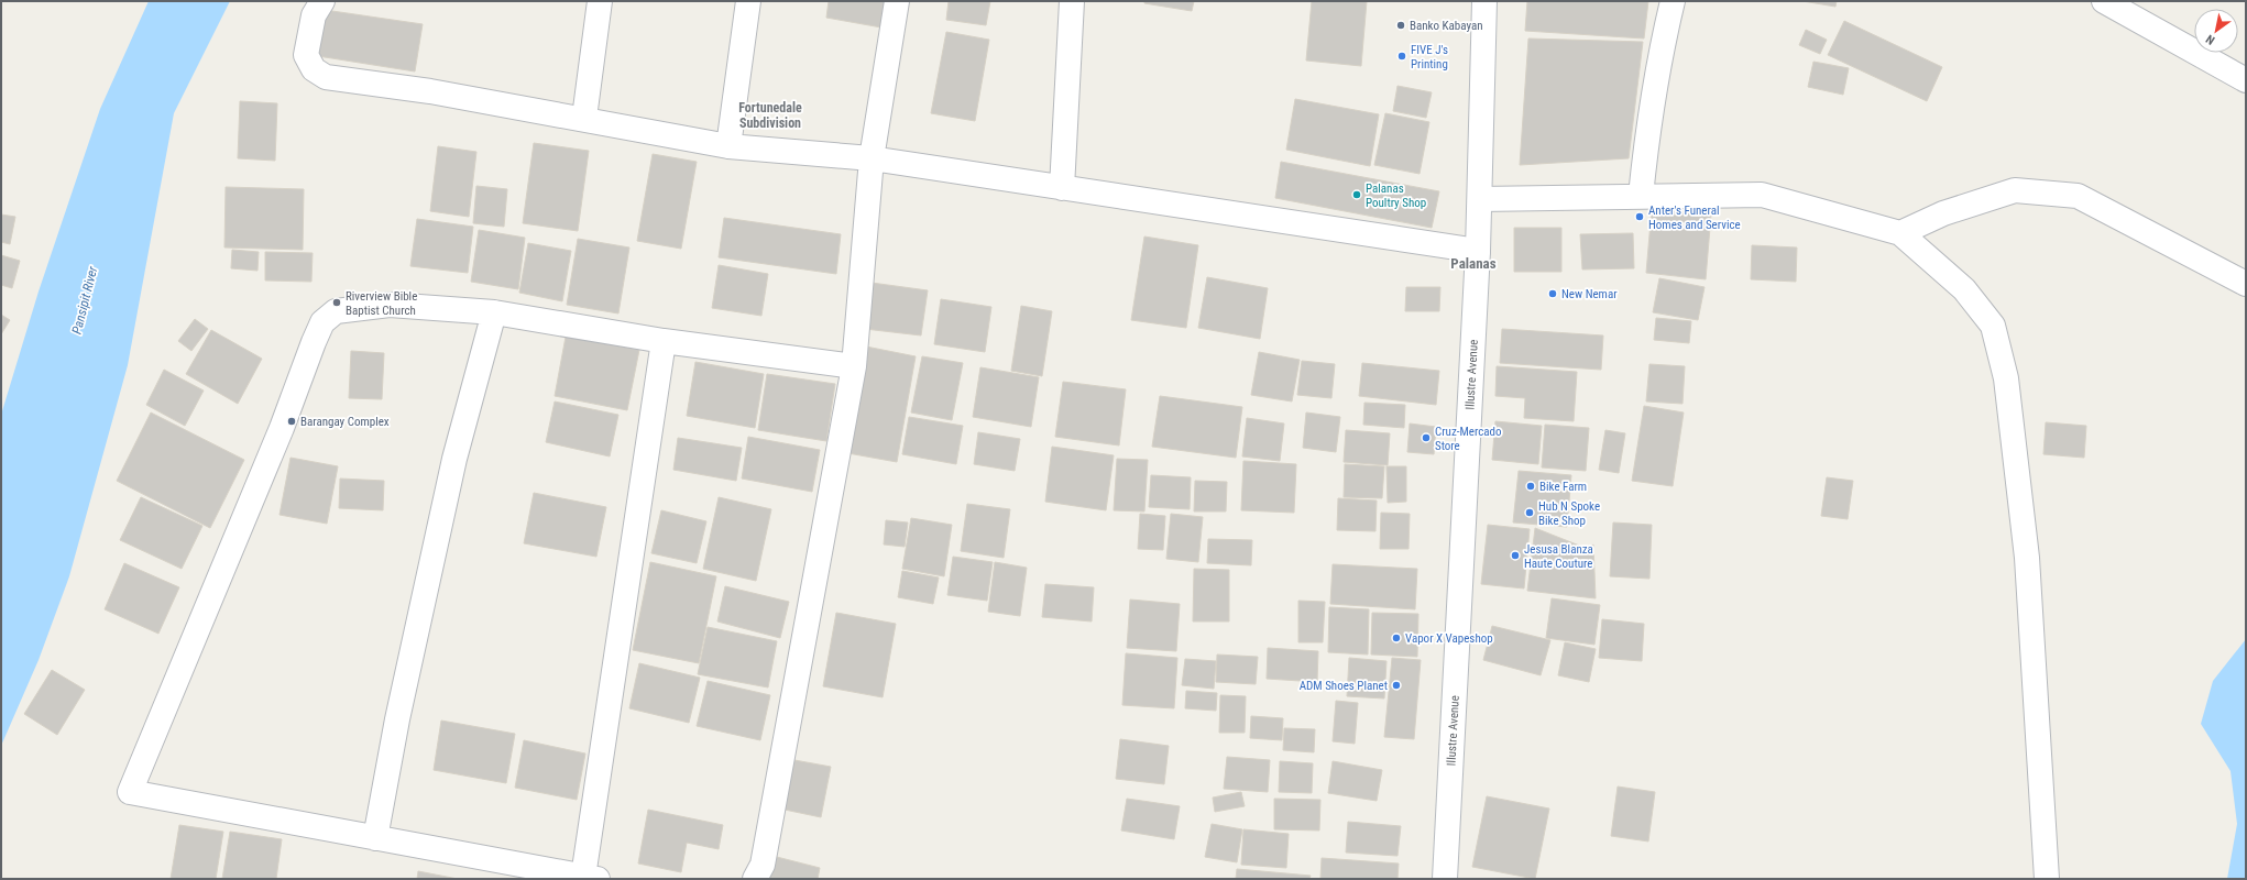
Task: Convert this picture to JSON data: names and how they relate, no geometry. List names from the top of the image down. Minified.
{"streets":{"street":["Illustre Avenue"]},"districts":["Fortunedale Subdivision","Palanas"],"water":["Pansipit River"],"places":["Banko Kabayan","FIVE J's Printing","Palanas Poultry Shop","Anter's Funeral Homes and Service","New Nemar","Riverview Bible Baptist Church","Barangay Complex","Cruz-Mercado Store","Bike Farm","Hub N Spoke Bike Shop","Jesusa Blanza Haute Couture","Vapor X Vapeshop","ADM Shoes Planet"],"north":"bottom left"}
